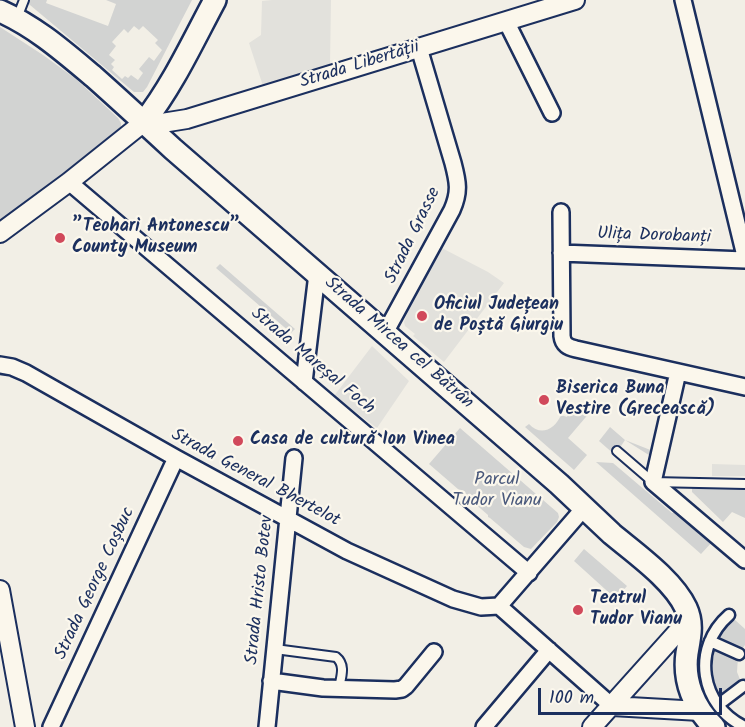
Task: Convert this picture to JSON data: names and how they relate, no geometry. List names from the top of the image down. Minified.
{"streets":{"main road":["Strada Mircea cel Bătrân"],"street":["Strada Libertății","Strada Grasse","Ulița Dorobanți","Strada Mareșal Foch","Strada General Bhertelot","Strada George Coșbuc","Strada Hristo Botev"]},"crossings":[["Strada Libertății","Strada Grasse"],["Strada Libertății","Strada Mircea cel Bătrân"],["Strada Grasse","Strada Mircea cel Bătrân"],["Strada General Bhertelot","Strada George Coșbuc"],["Strada General Bhertelot","Strada Hristo Botev"]],"parks":["Parcul Tudor Vianu"],"places":["”Teohari Antonescu” County Museum","Oficiul Județean de Poștă Giurgiu","Biserica Buna Vestire (Grecească)","Casa de cultură Ion Vinea","Teatrul Tudor Vianu"],"scale_bar":"100 m"}
